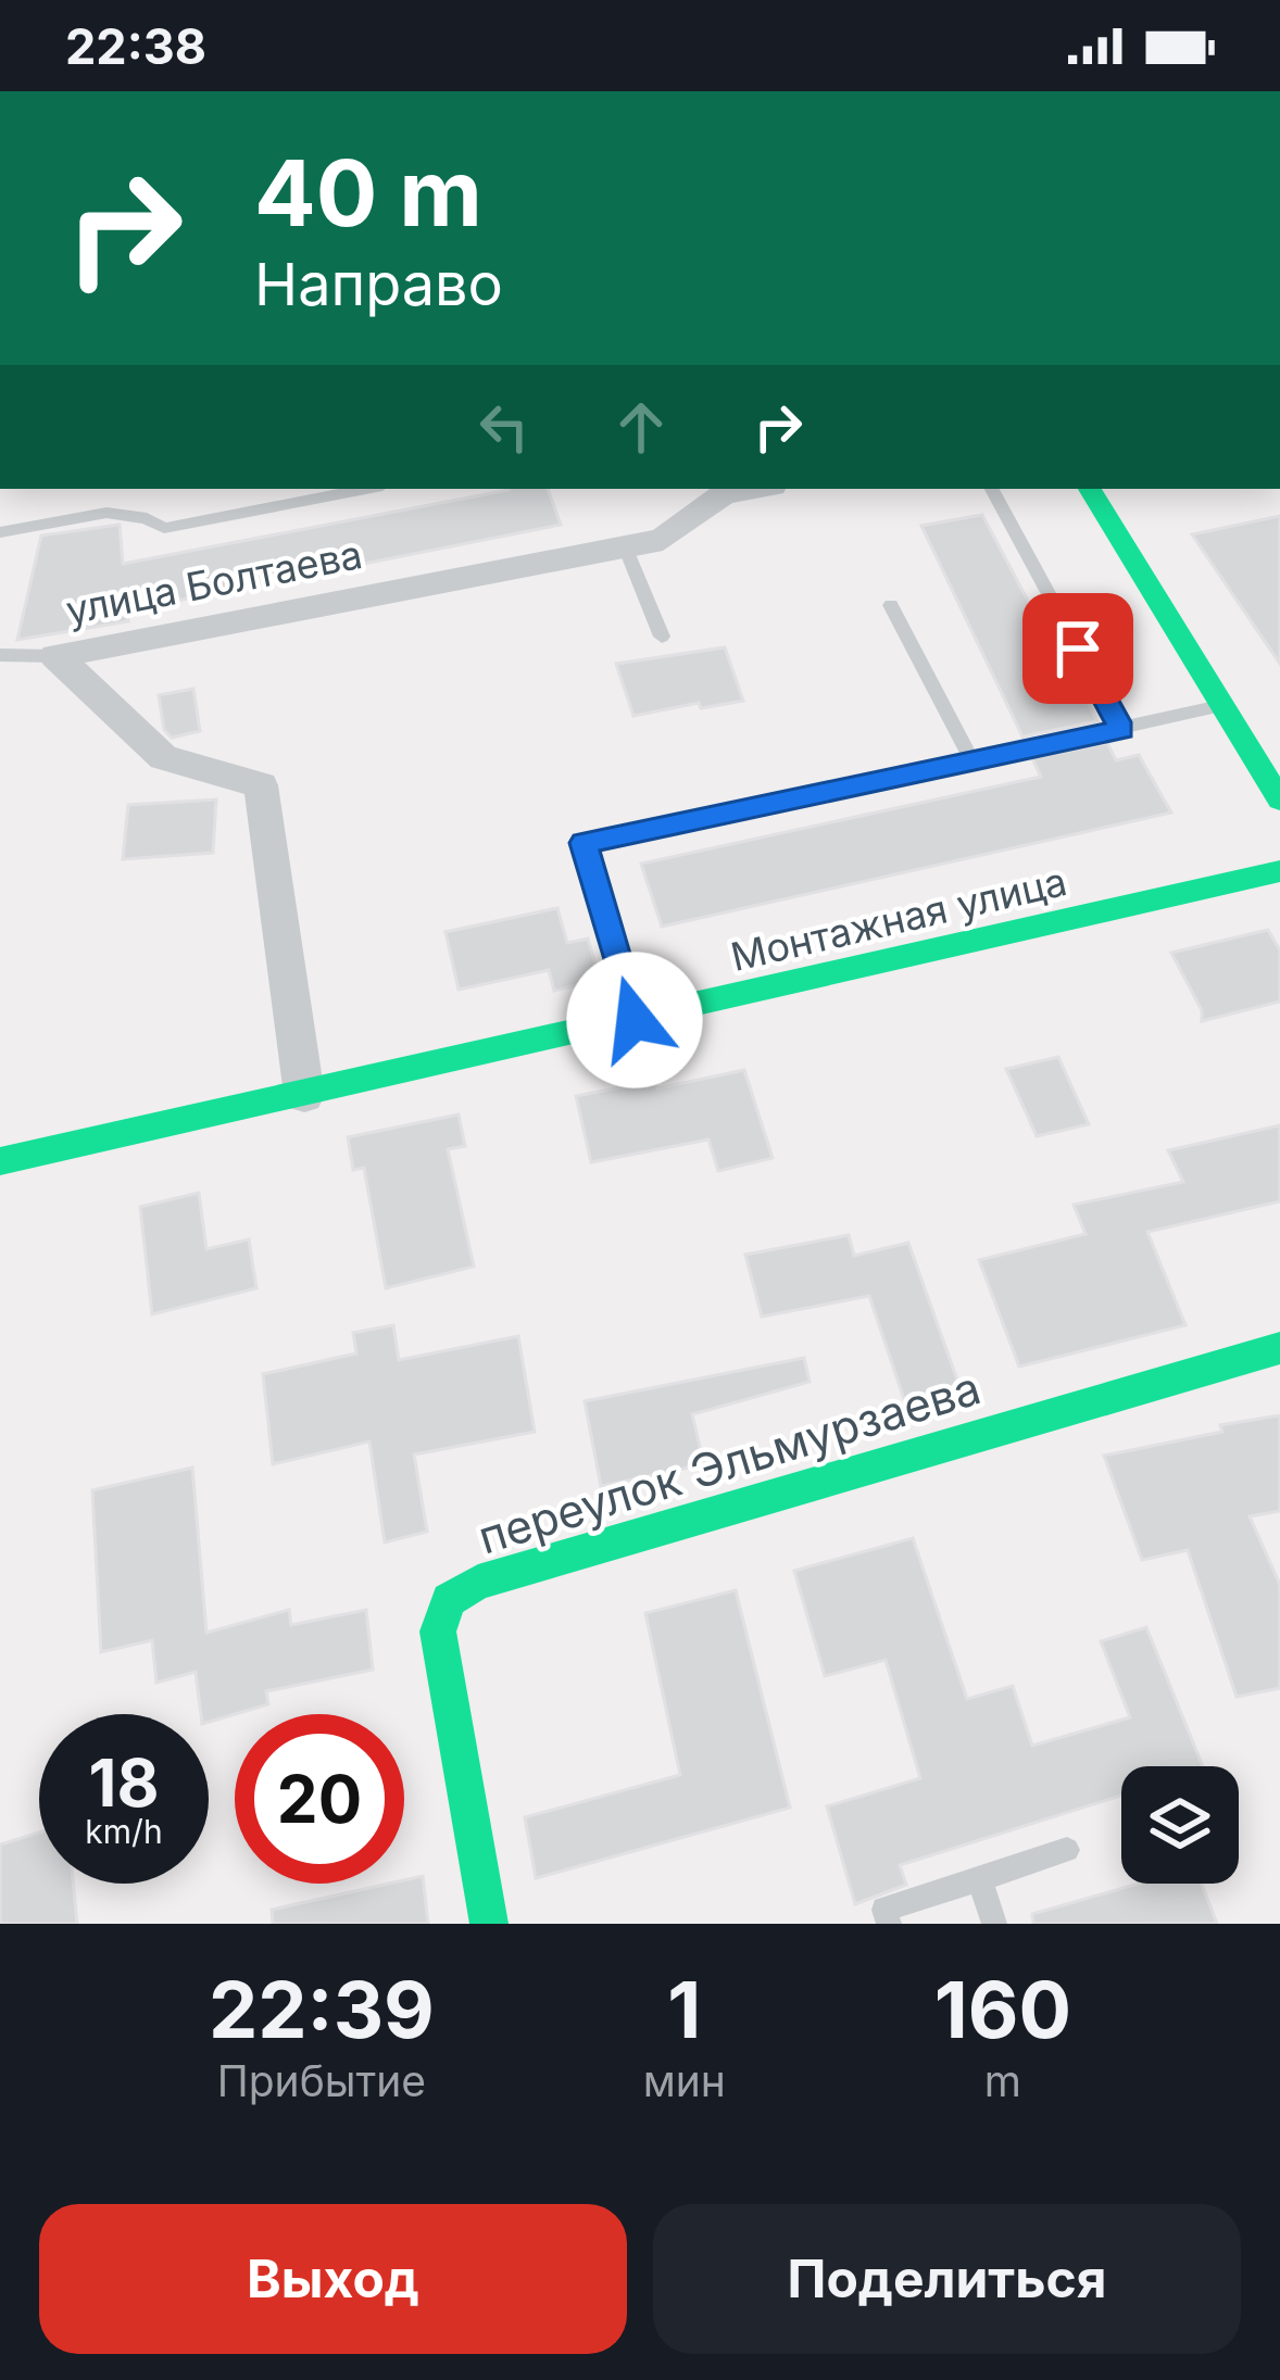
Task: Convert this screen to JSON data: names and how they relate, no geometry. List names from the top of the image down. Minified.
{"streets":{"street":["улица Болтаева","Монтажная улица","переулок Эльмурзаева"]},"crossings":[["улица Болтаева","Монтажная улица"]],"page":{"status":"22:38","turn":["40 m","Направо"],"speed":"18 km/h","limit":"20","eta":["22:39","Прибытие","1","мин","160","m"],"buttons":["Выход","Поделиться"]}}
